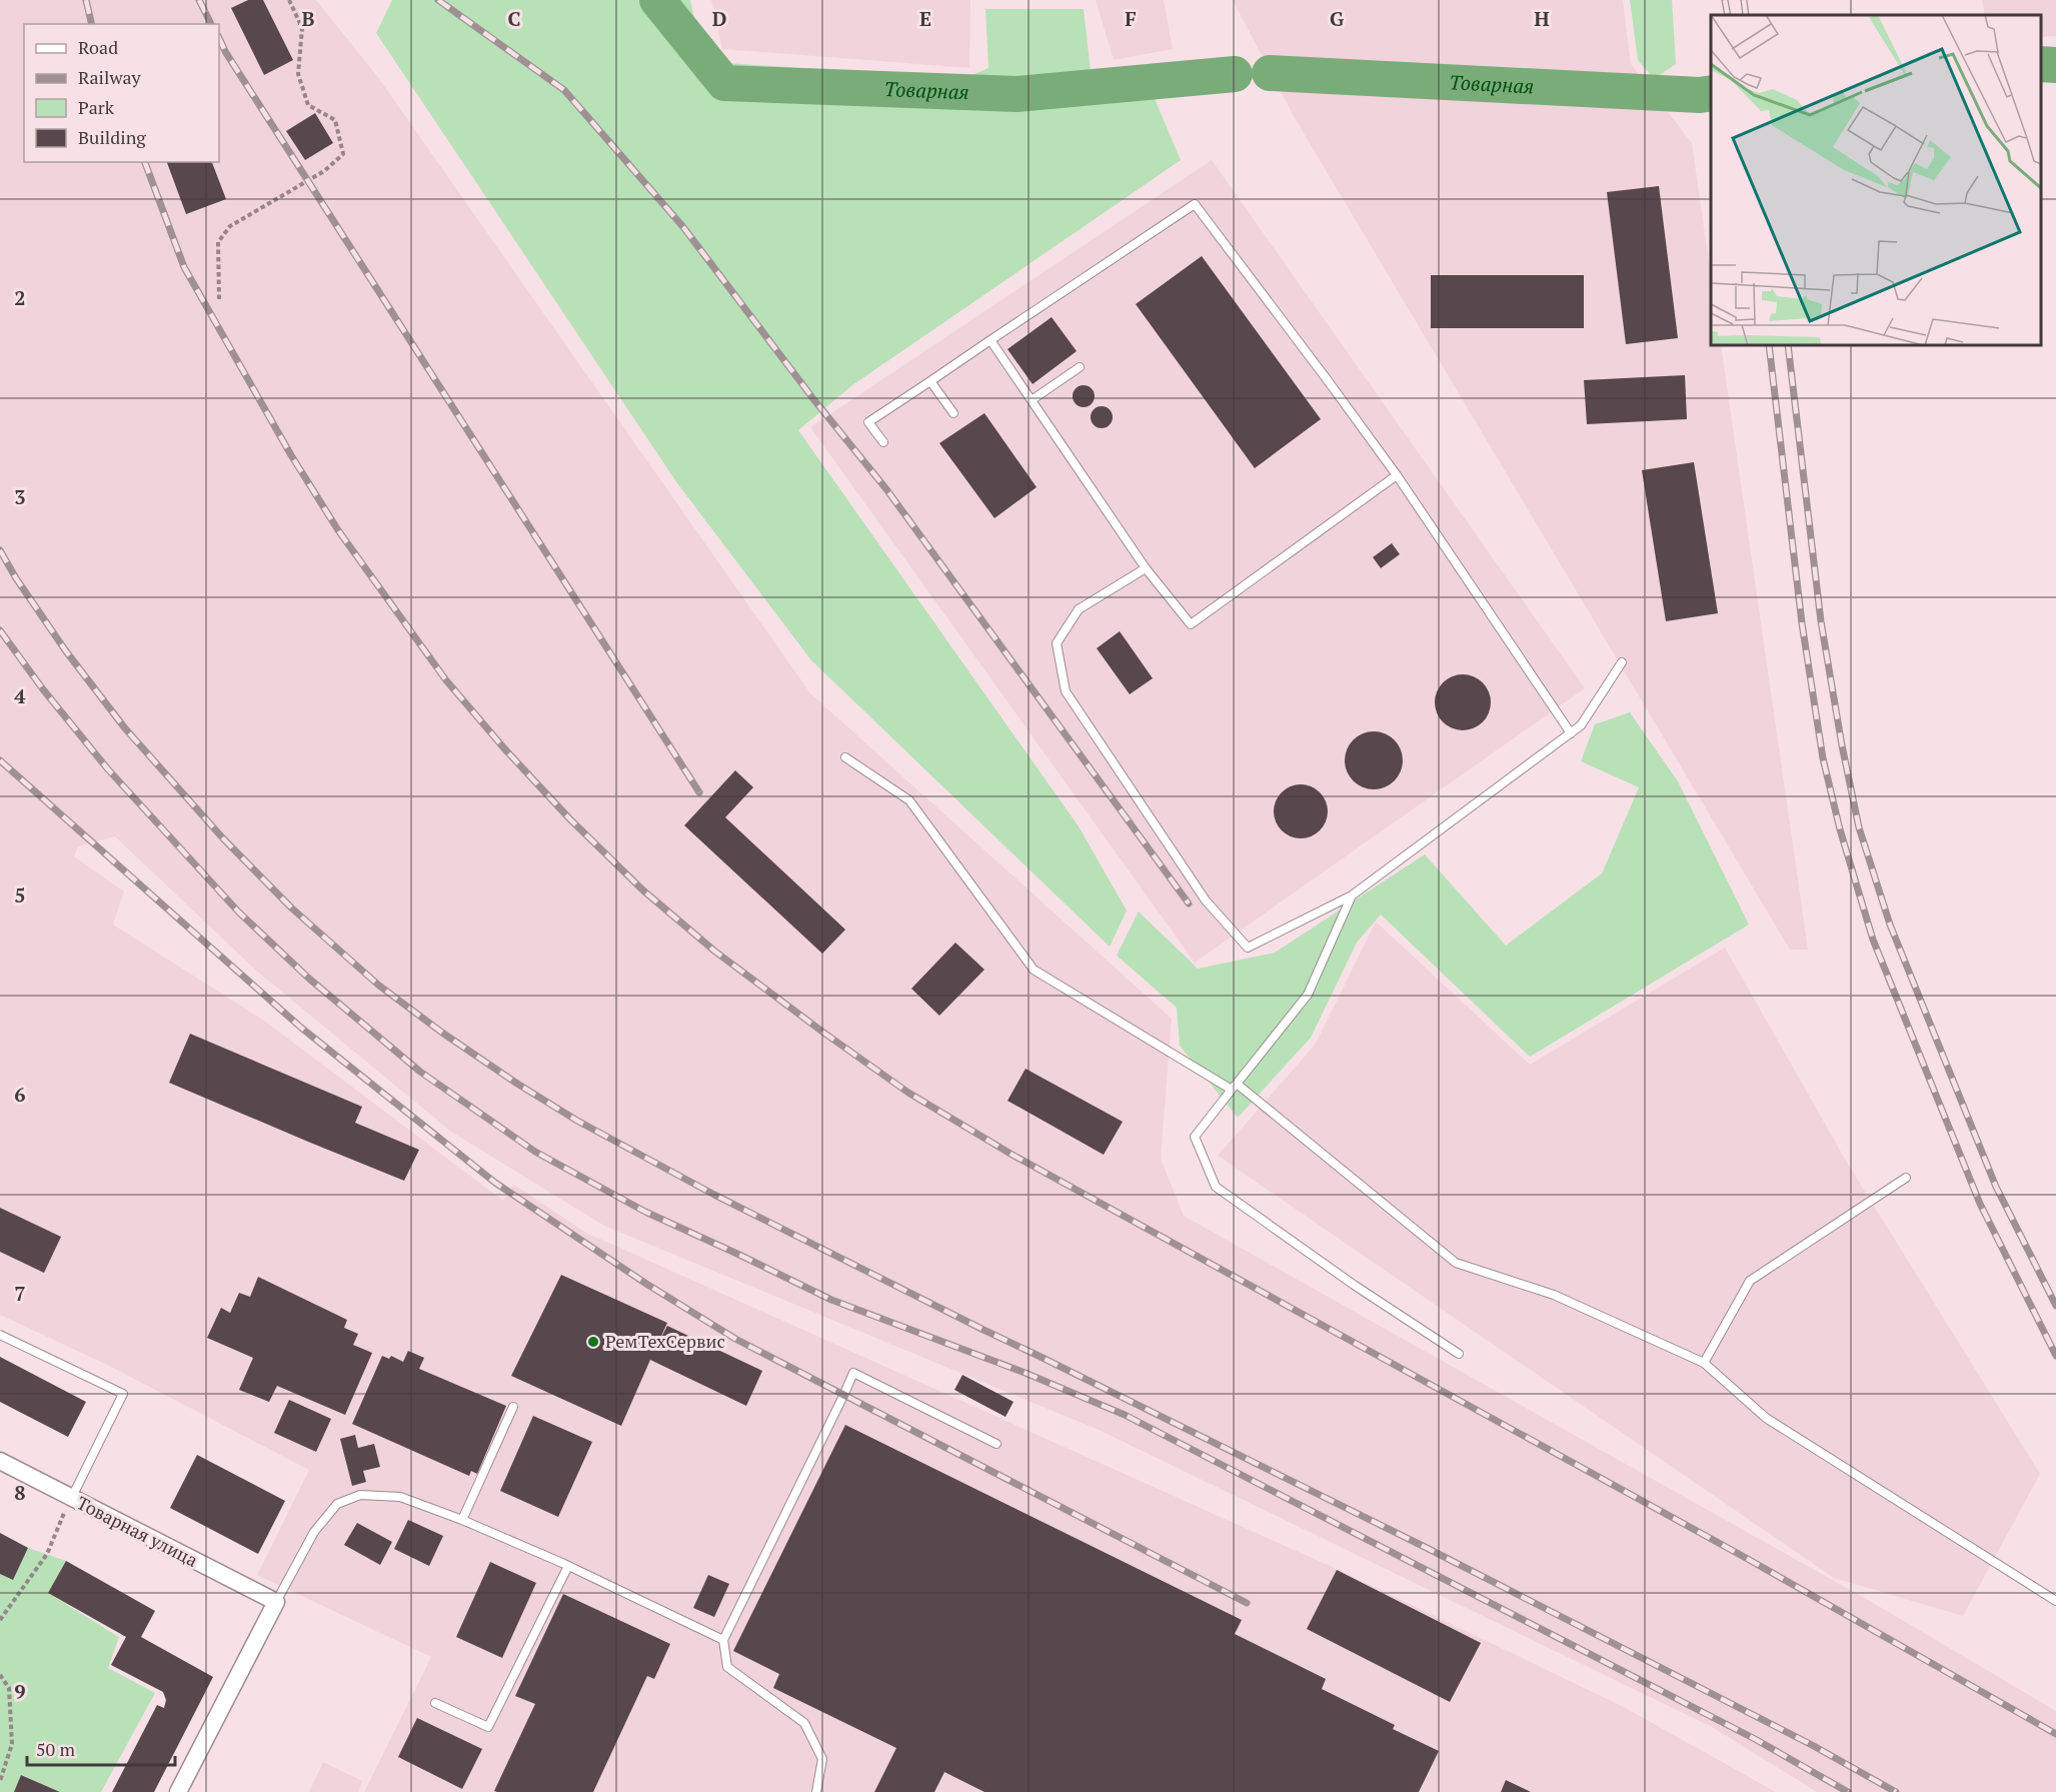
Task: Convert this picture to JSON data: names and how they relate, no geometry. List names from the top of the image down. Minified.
{"streets":{"street":["Товарная улица"]},"water":["Товарная"],"places":["РемТехСервис"],"legend":["Road","Railway","Park","Building"],"scale_bar":"50 m","grid":{"columns":["B","C","D","E","F","G","H"],"rows":["2","3","4","5","6","7","8","9"]}}
